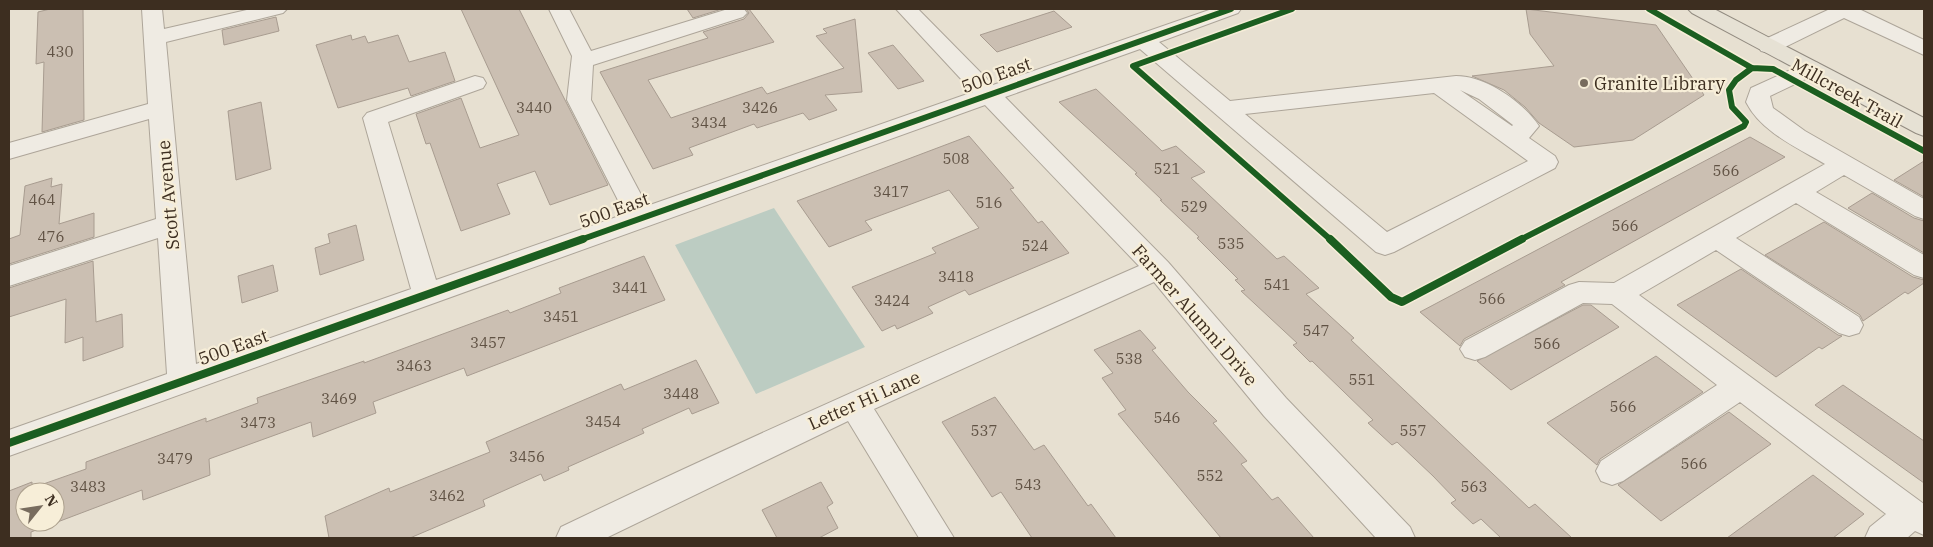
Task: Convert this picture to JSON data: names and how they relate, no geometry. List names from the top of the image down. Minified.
{"streets":{"street":["500 East","Scott Avenue","Farmer Alumni Drive","Letter Hi Lane"],"cycle path":["Millcreek Trail"]},"crossings":[["500 East","Scott Avenue"],["500 East","Farmer Alumni Drive"],["Farmer Alumni Drive","Letter Hi Lane"]],"places":["Granite Library"],"house_numbers":["430","3440","3426","3434","508","521","566","3417","464","516","529","566","476","535","524","3418","541","3441","566","3424","3451","547","3457","566","538","3463","551","3448","3469","566","546","3454","3473","537","557","3456","3479","566","552","543","3483","563","3462"],"north":"top right"}
